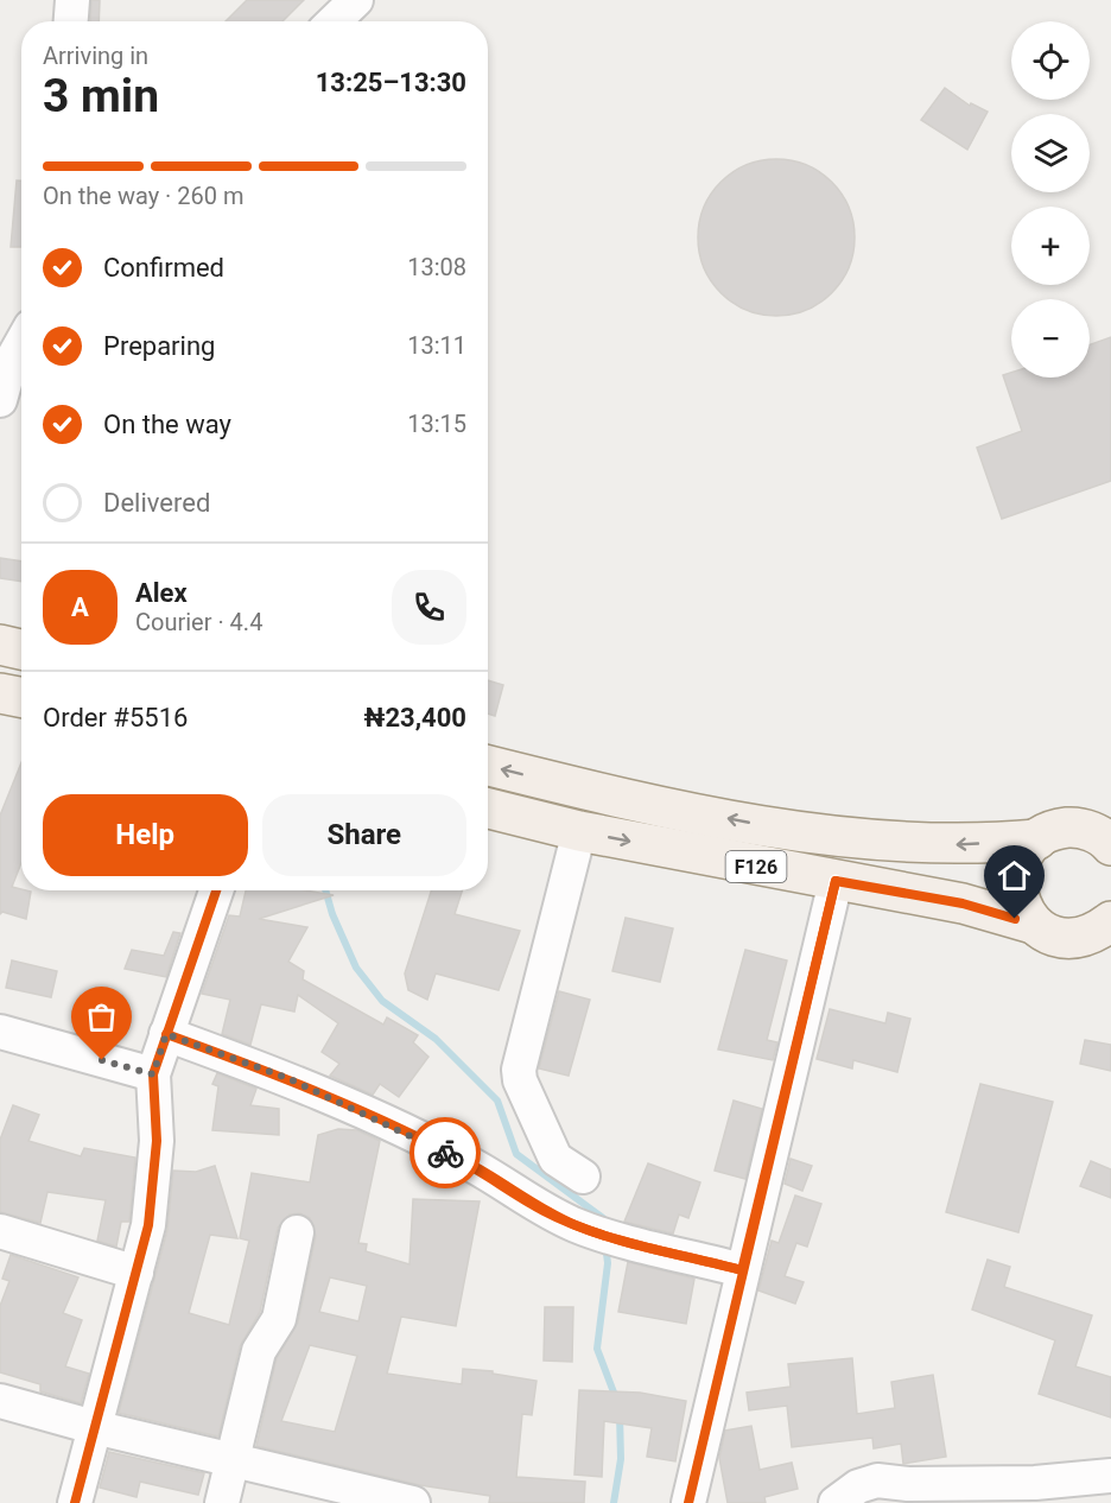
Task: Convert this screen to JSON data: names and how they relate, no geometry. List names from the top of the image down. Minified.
{"streets":{"main road":["F126"]},"page":{"map_buttons":["+","−"],"heading":["3 min","Arriving in","13:25–13:30"],"panel":["Alex","Courier · 4.4","Order #5516","₦23,400"],"bar":"On the way · 260 m","list":[["Confirmed","13:08"],["Preparing","13:11"],["On the way","13:15"],"Delivered"],"round":"A","buttons":["Help","Share"]}}
